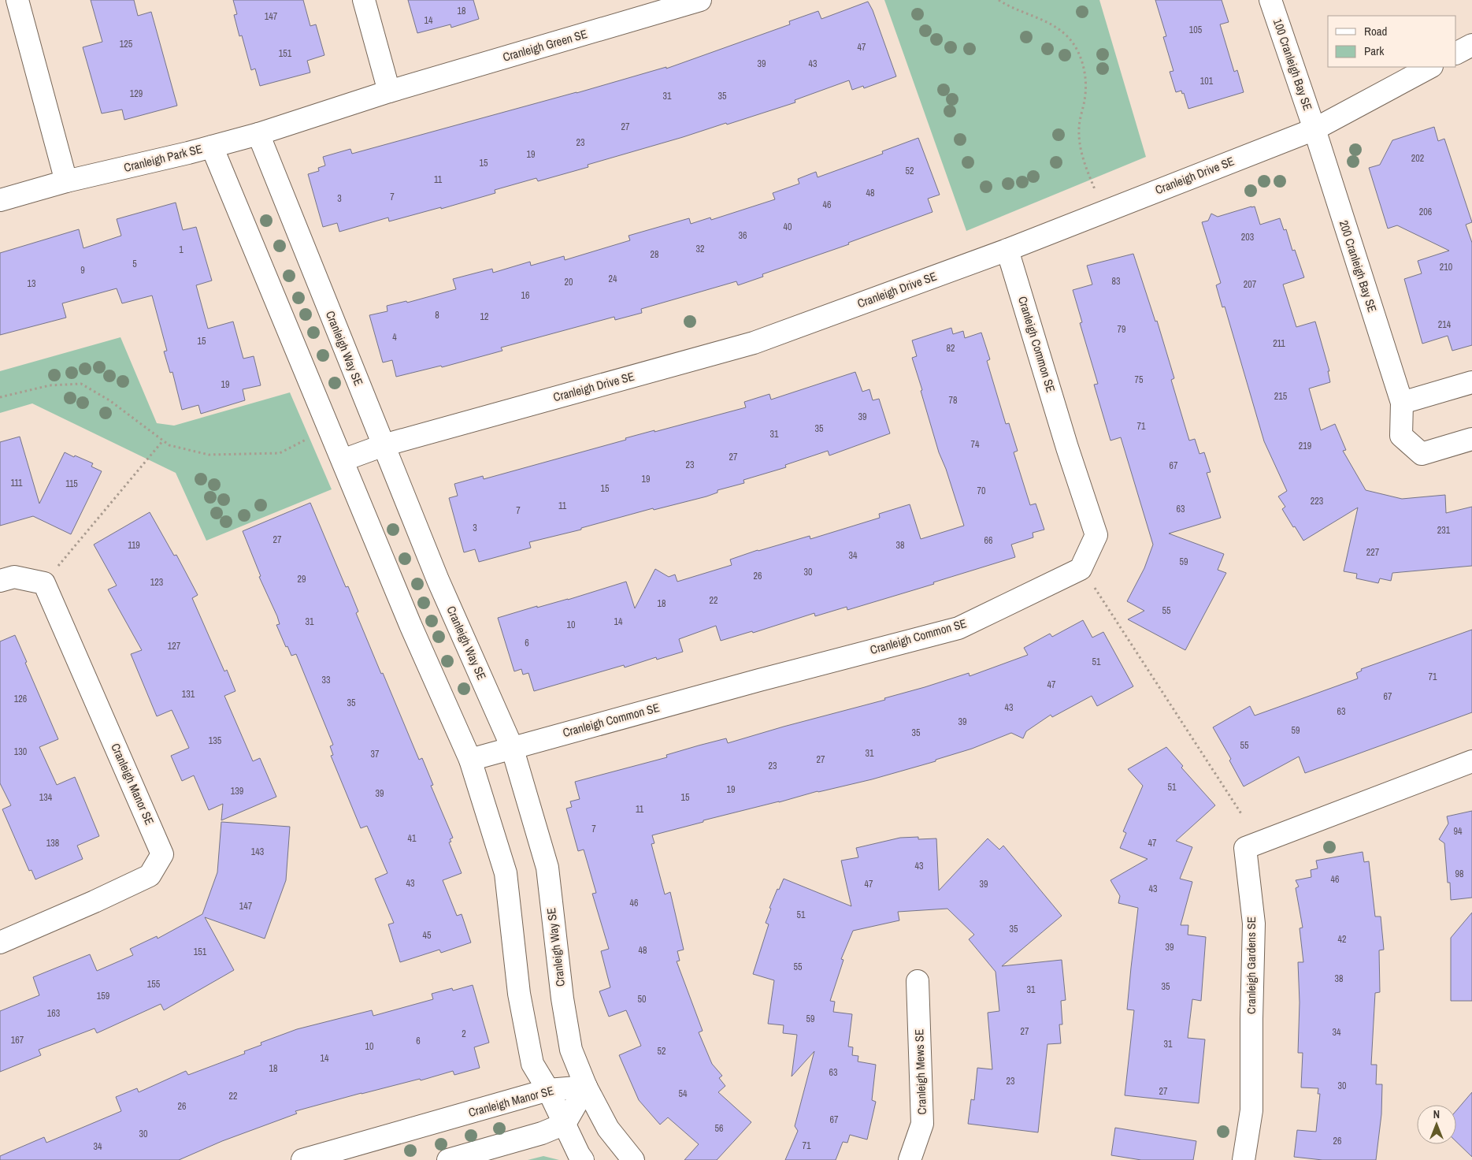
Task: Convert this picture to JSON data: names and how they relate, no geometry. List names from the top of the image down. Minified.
{"streets":{"street":["Cranleigh Green SE","100 Cranleigh Bay SE","Cranleigh Park SE","Cranleigh Drive SE","200 Cranleigh Bay SE","Cranleigh Common SE","Cranleigh Way SE","Cranleigh Manor SE","Cranleigh Gardens SE","Cranleigh Mews SE"]},"crossings":[["Cranleigh Green SE","Cranleigh Park SE"],["Cranleigh Green SE","Cranleigh Way SE"],["100 Cranleigh Bay SE","Cranleigh Drive SE"],["100 Cranleigh Bay SE","200 Cranleigh Bay SE"],["Cranleigh Park SE","Cranleigh Way SE"],["Cranleigh Drive SE","200 Cranleigh Bay SE"],["Cranleigh Drive SE","Cranleigh Common SE"],["Cranleigh Drive SE","Cranleigh Way SE"],["Cranleigh Common SE","Cranleigh Way SE"],["Cranleigh Way SE","Cranleigh Manor SE"]],"house_numbers":["18","147","14","105","125","47","151","39","43","101","129","31","35","27","23","19","202","15","52","11","48","7","3","46","206","40","36","203","32","1","28","5","210","9","24","83","20","13","207","16","8","12","214","79","4","15","211","82","75","19","215","78","39","71","35","31","74","219","27","23","67","19","111","115","15","70","223","11","63","7","3","231","27","66","119","38","227","34","59","30","26","29","123","22","18","55","31","14","10","6","127","51","71","33","47","131","67","126","35","43","63","39","59","35","135","55","130","31","37","27","23","51","19","139","39","134","15","11","7","94","41","138","47","143","43","98","46","43","47","39","43","46","147","51","35","45","42","39","48","151","55","38","155","35","31","159","50","163","59","27","34","2","167","6","31","10","52","14","18","63","23","30","27","54","22","26","67","56","30","26","71","34"],"legend":["Road","Park"],"north":"top"}
